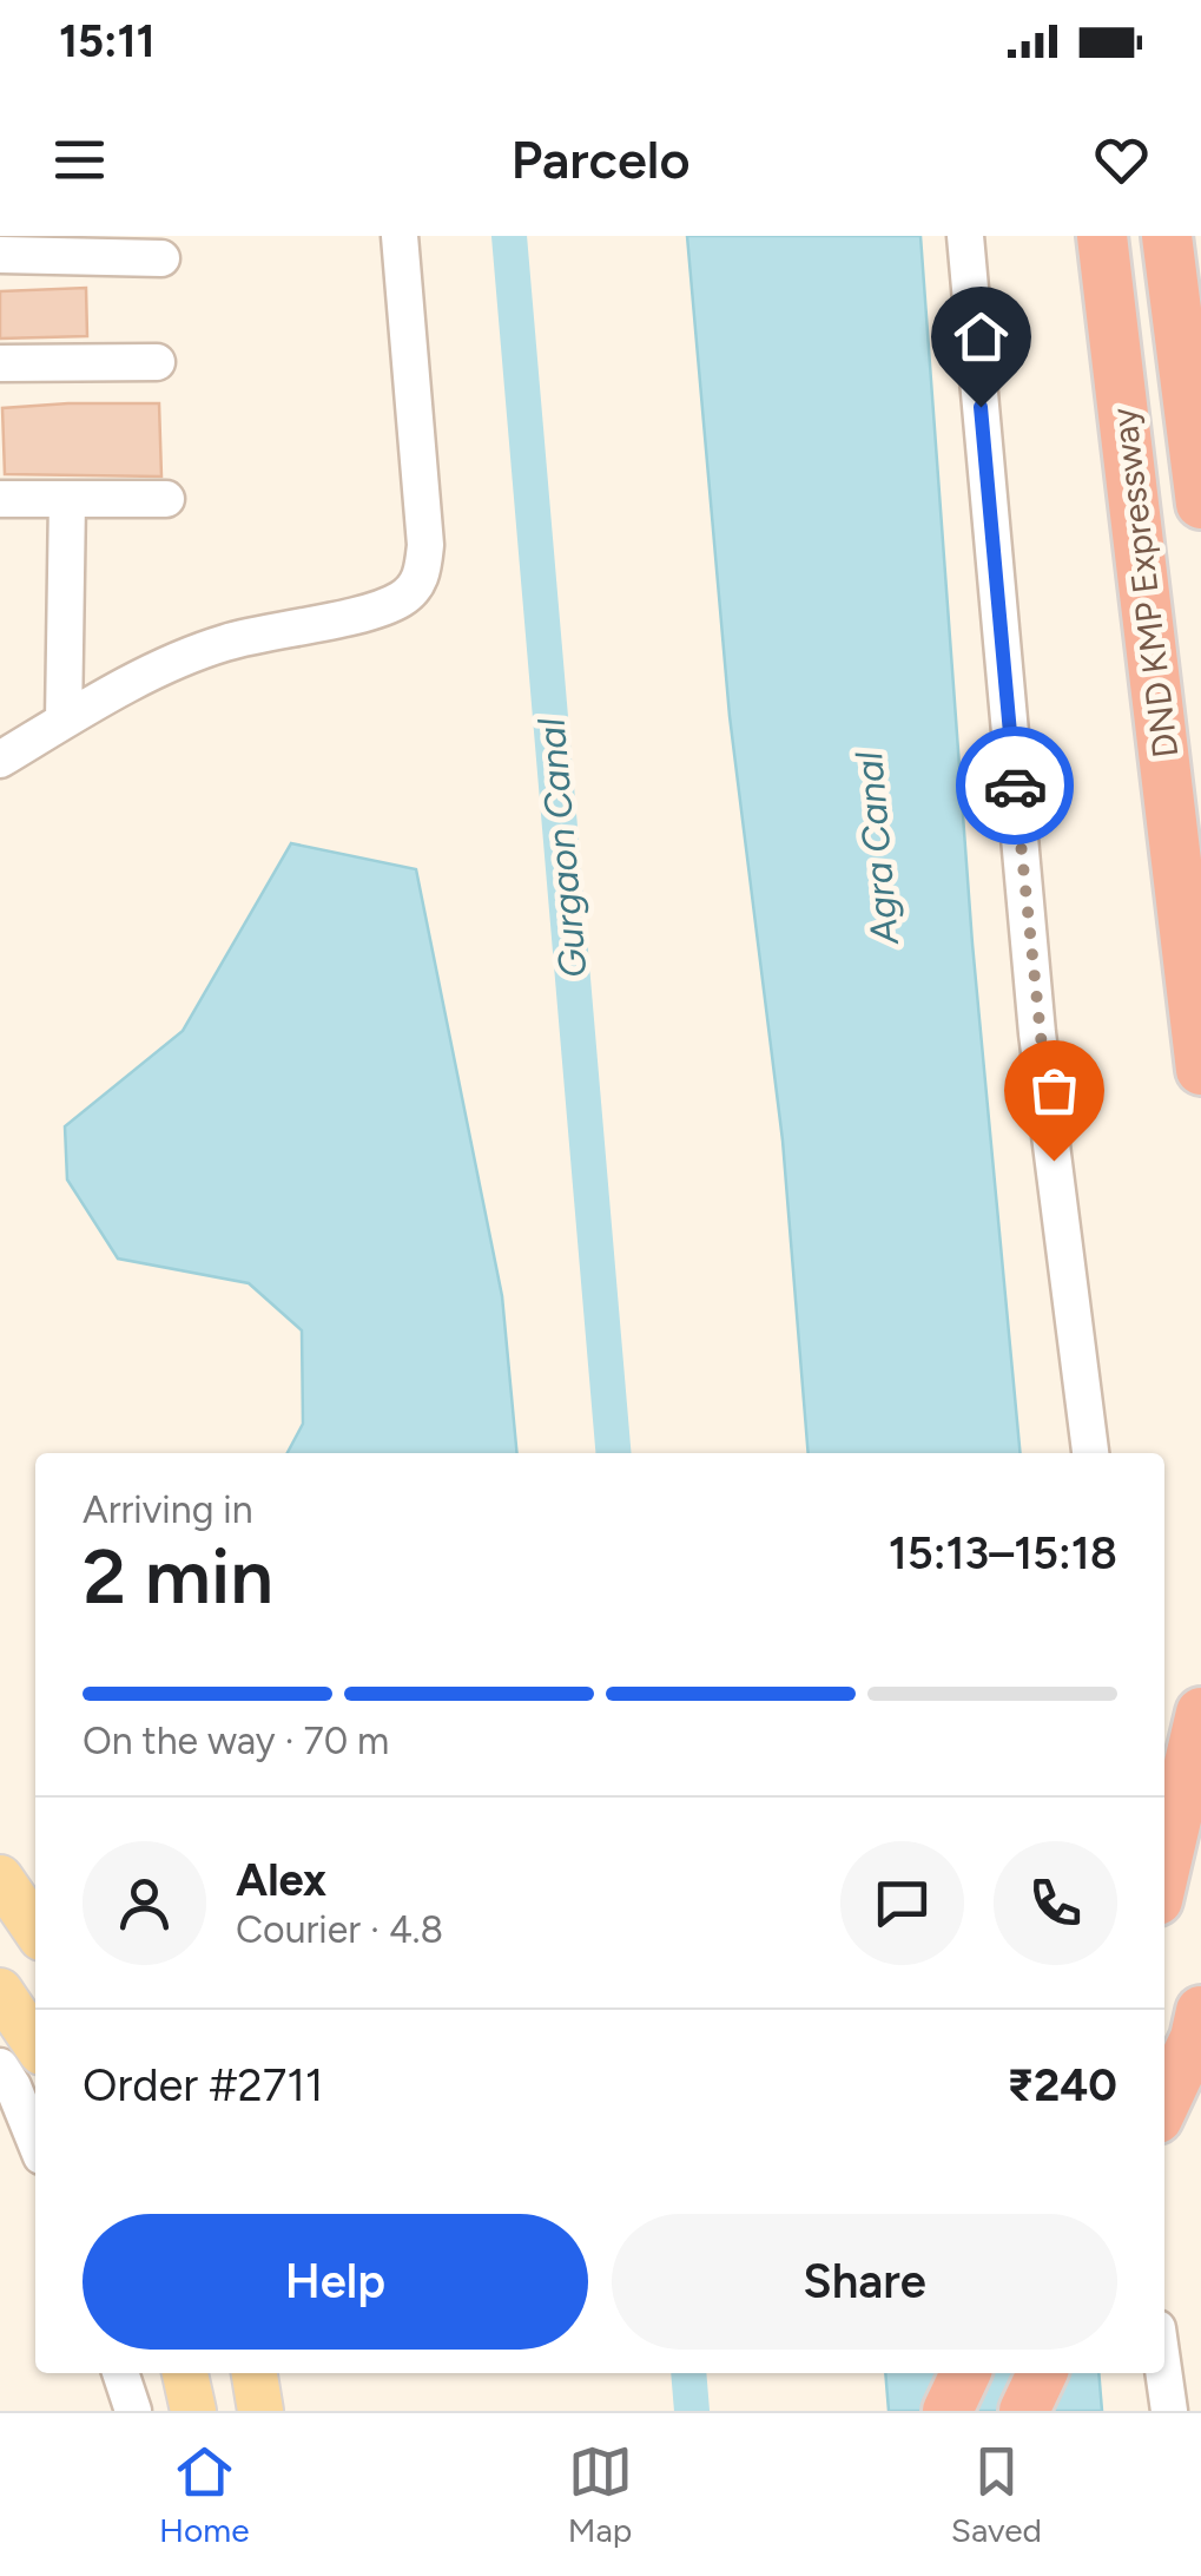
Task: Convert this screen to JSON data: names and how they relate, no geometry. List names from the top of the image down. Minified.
{"streets":{"highway":["DND KMP Expressway"]},"water":["Gurgaon Canal","Agra Canal"],"page":{"status":"15:11","header":"Parcelo","heading":["2 min","Arriving in","15:13–15:18"],"panel":["Alex","Courier · 4.8","Order #2711","₹240"],"bar":"On the way · 70 m","buttons":["Help","Share"],"tabs":["Home","Map","Saved"]}}
